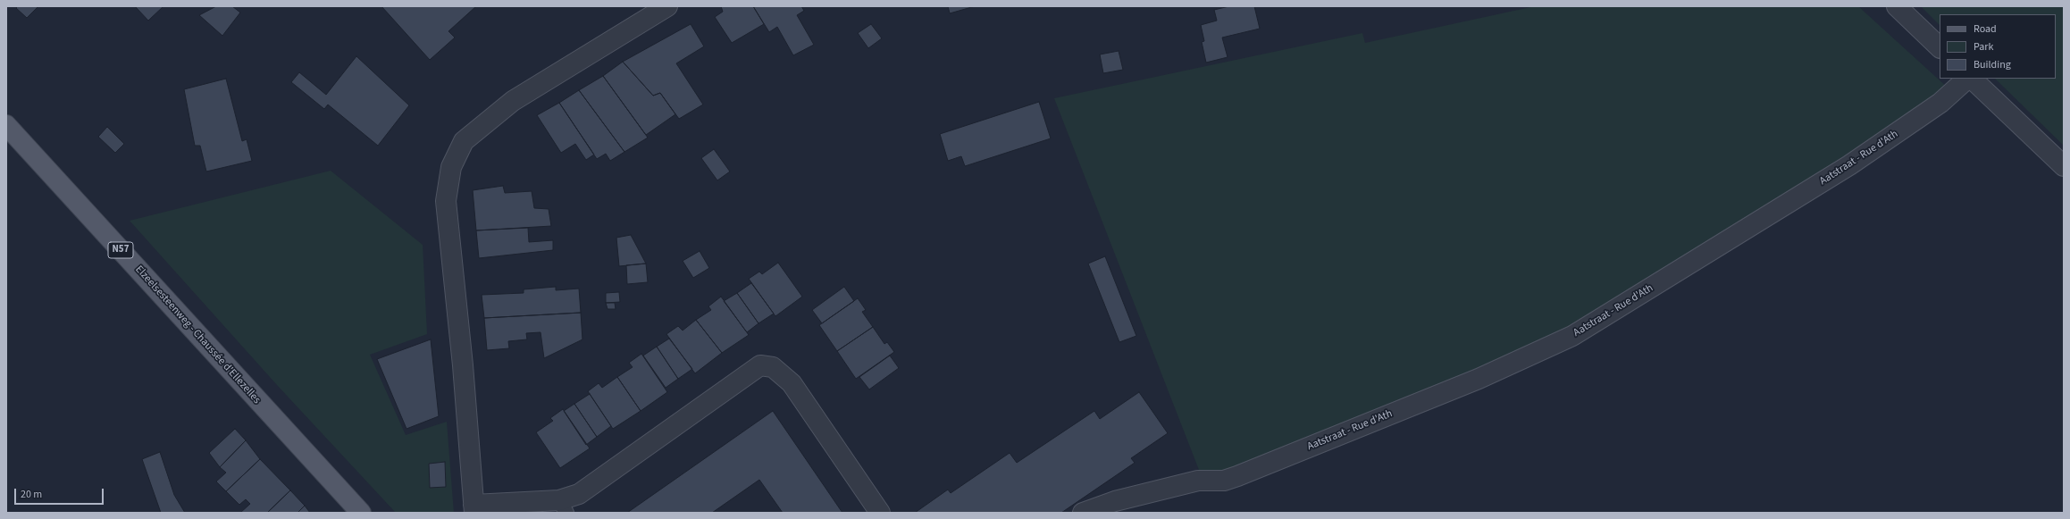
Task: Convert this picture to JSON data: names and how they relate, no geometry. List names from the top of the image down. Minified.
{"streets":{"main road":["N57","Elzeelsesteenweg - Chaussée d'Ellezelles"],"street":["Aatstraat - Rue d'Ath"]},"legend":["Road","Park","Building"],"scale_bar":"20 m"}
